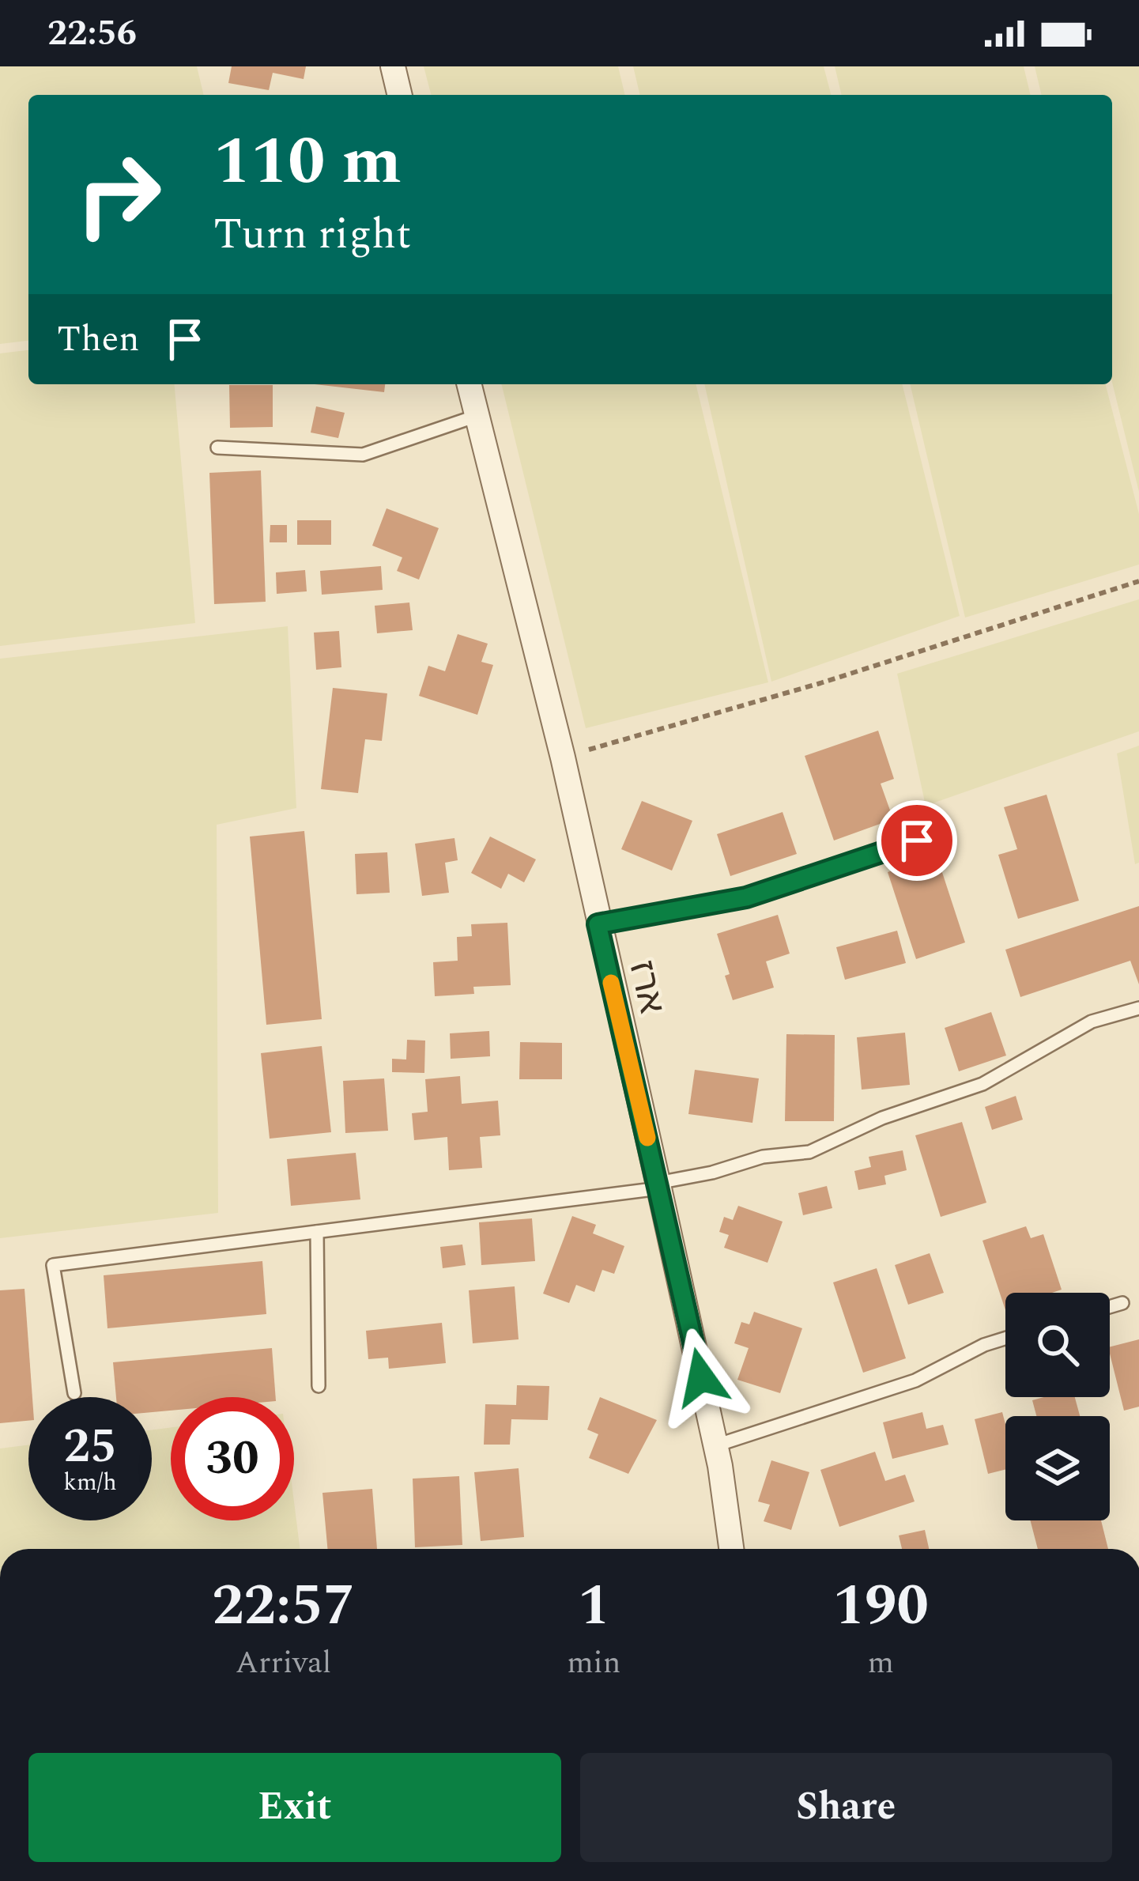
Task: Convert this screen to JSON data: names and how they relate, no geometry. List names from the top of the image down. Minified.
{"streets":{"street":["ארז"]},"page":{"status":"22:56","turn":["110 m","Turn right"],"then":"Then","speed":"25 km/h","limit":"30","eta":["22:57","Arrival","1","min","190","m"],"buttons":["Exit","Share"]}}
